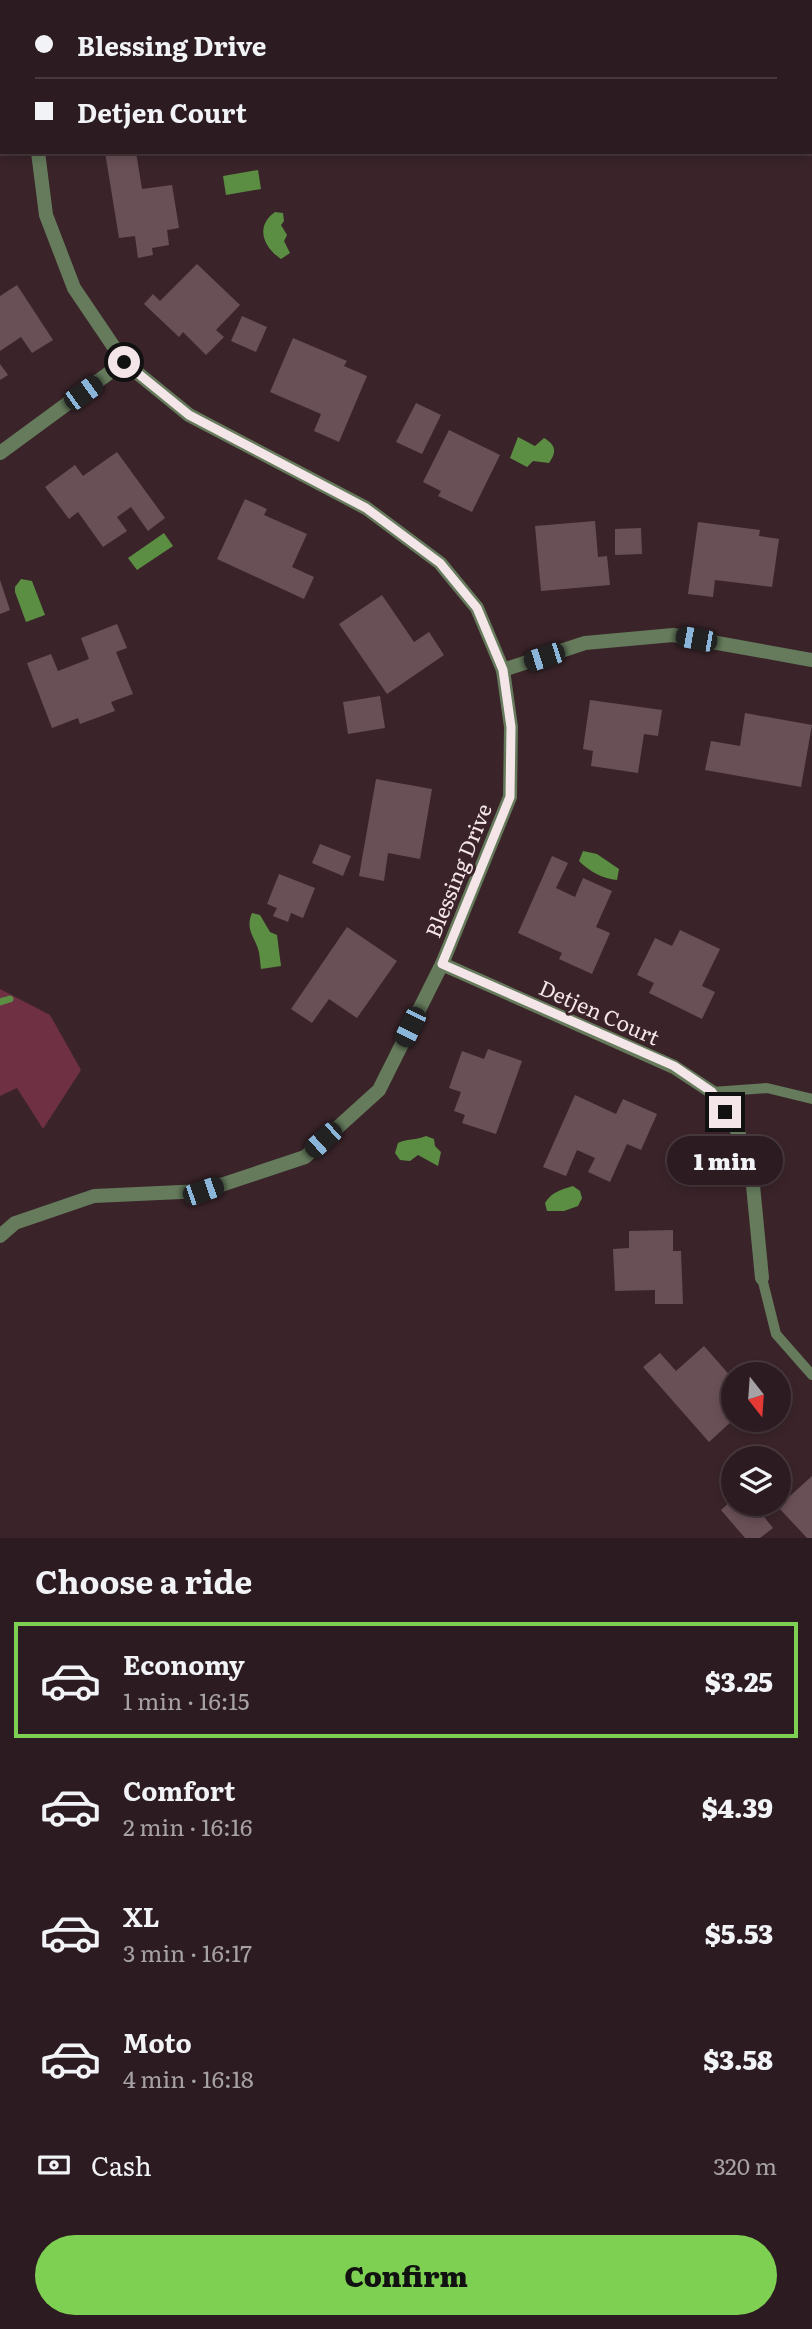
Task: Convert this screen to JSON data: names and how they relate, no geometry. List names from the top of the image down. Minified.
{"streets":{"street":["Blessing Drive","Detjen Court"]},"crossings":[["Blessing Drive","Detjen Court"]],"north":"bottom","page":{"banner":["Blessing Drive","Detjen Court"],"bubble":"1 min","heading":"Choose a ride","list":[{"name":"Economy","note":"1 min · 16:15","value":"$3.25"},{"name":"Comfort","note":"2 min · 16:16","value":"$4.39"},{"name":"XL","note":"3 min · 16:17","value":"$5.53"},{"name":"Moto","note":"4 min · 16:18","value":"$3.58"}],"pay":["Cash","320 m"],"buttons":"Confirm"}}
